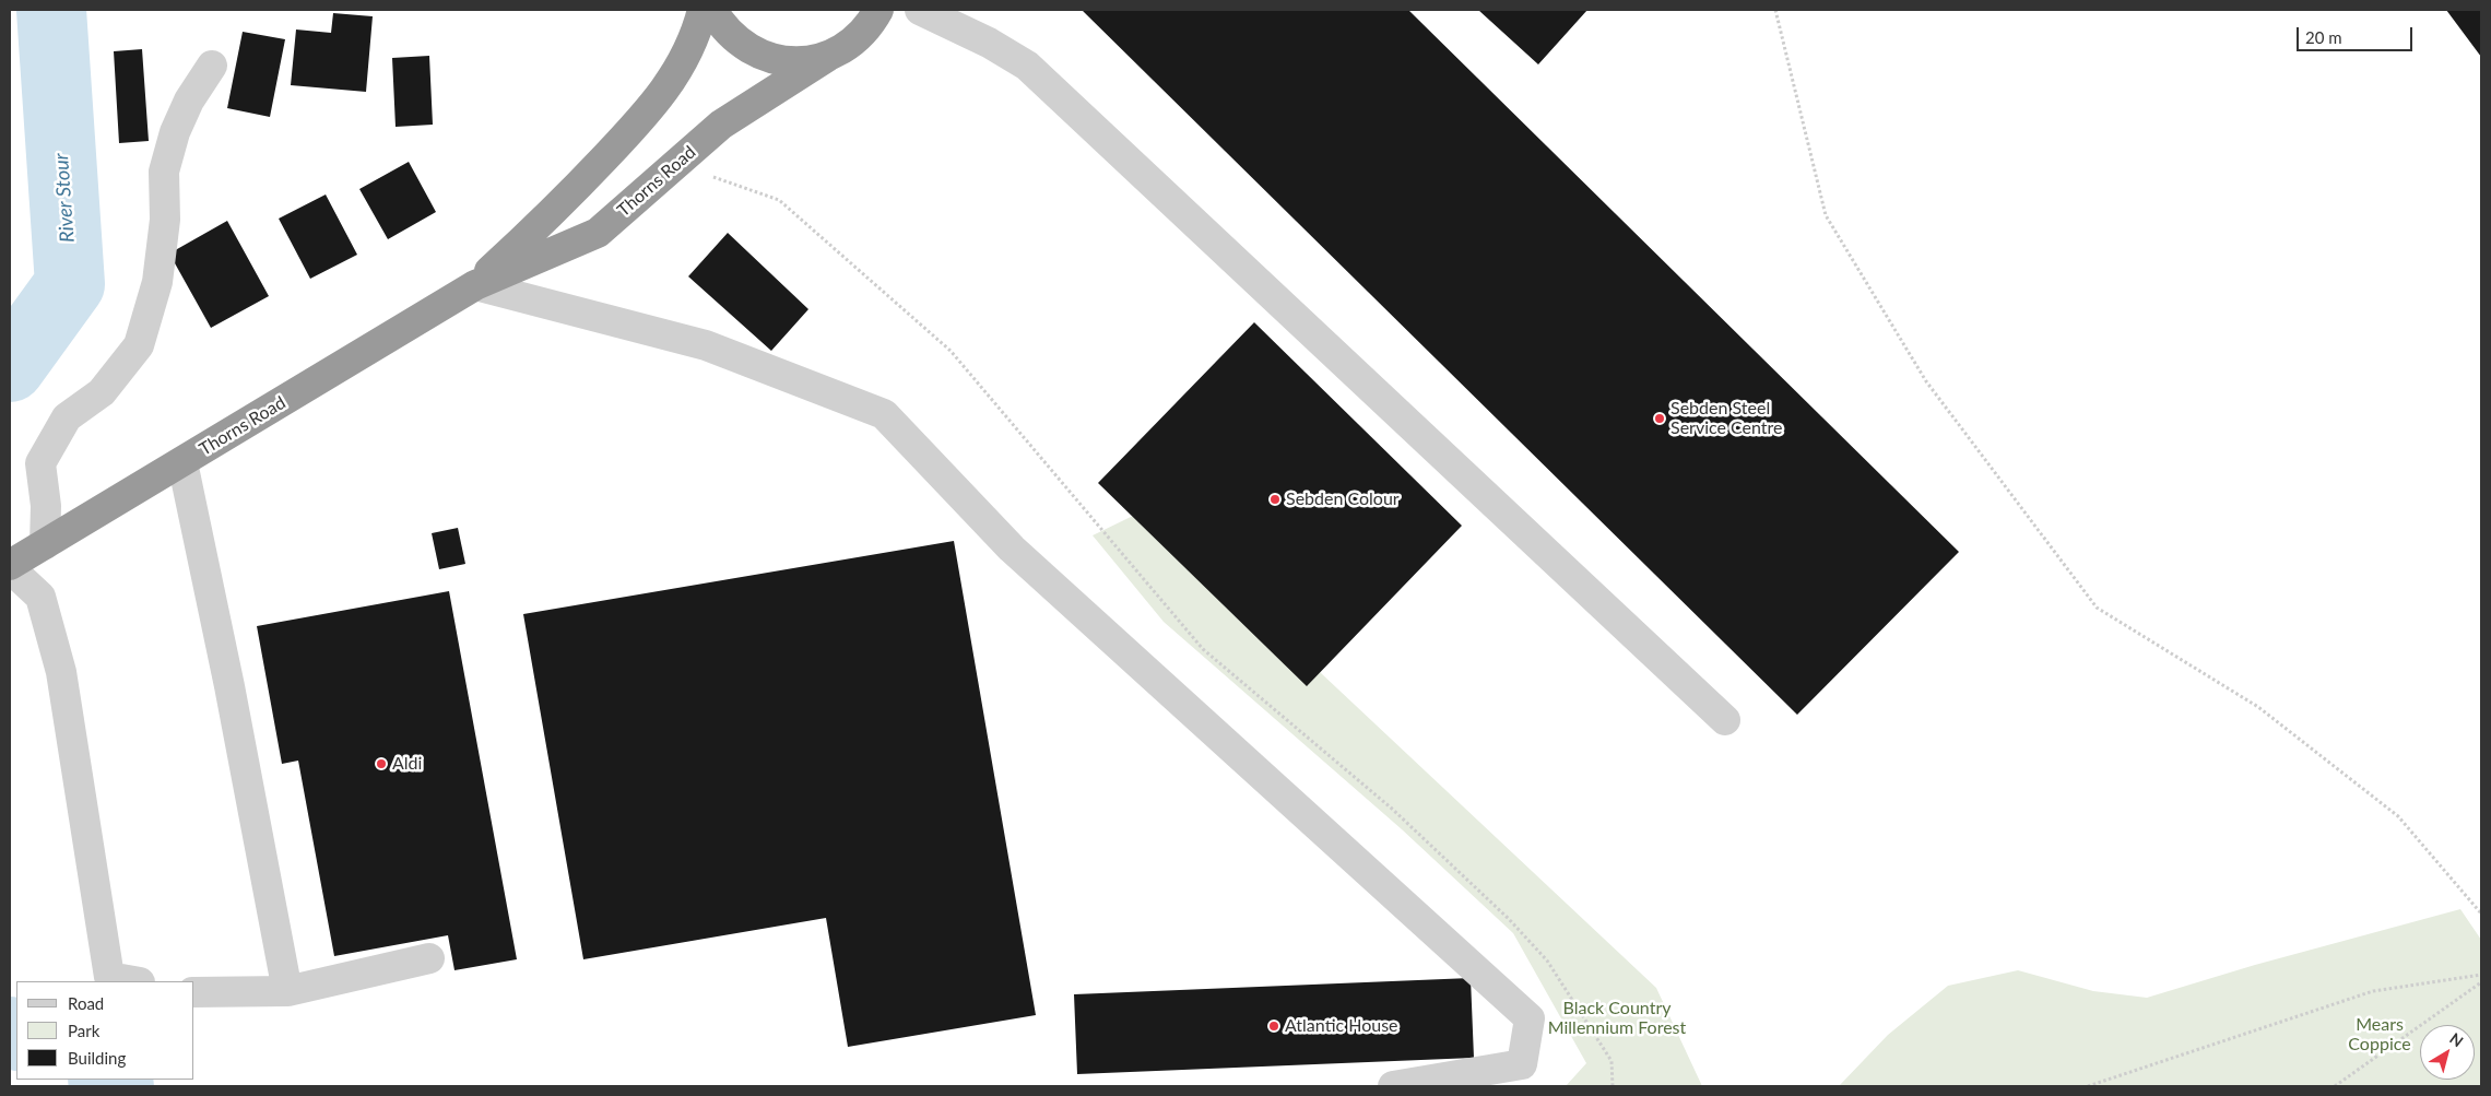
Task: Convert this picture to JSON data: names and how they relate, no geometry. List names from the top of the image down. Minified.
{"streets":{"highway":["Thorns Road"]},"water":["River Stour"],"parks":["Black Country Millennium Forest","Mears Coppice"],"places":["Sebden Steel Service Centre","Sebden Colour","Aldi","Atlantic House"],"legend":["Road","Park","Building"],"scale_bar":"20 m","north":"top right"}
